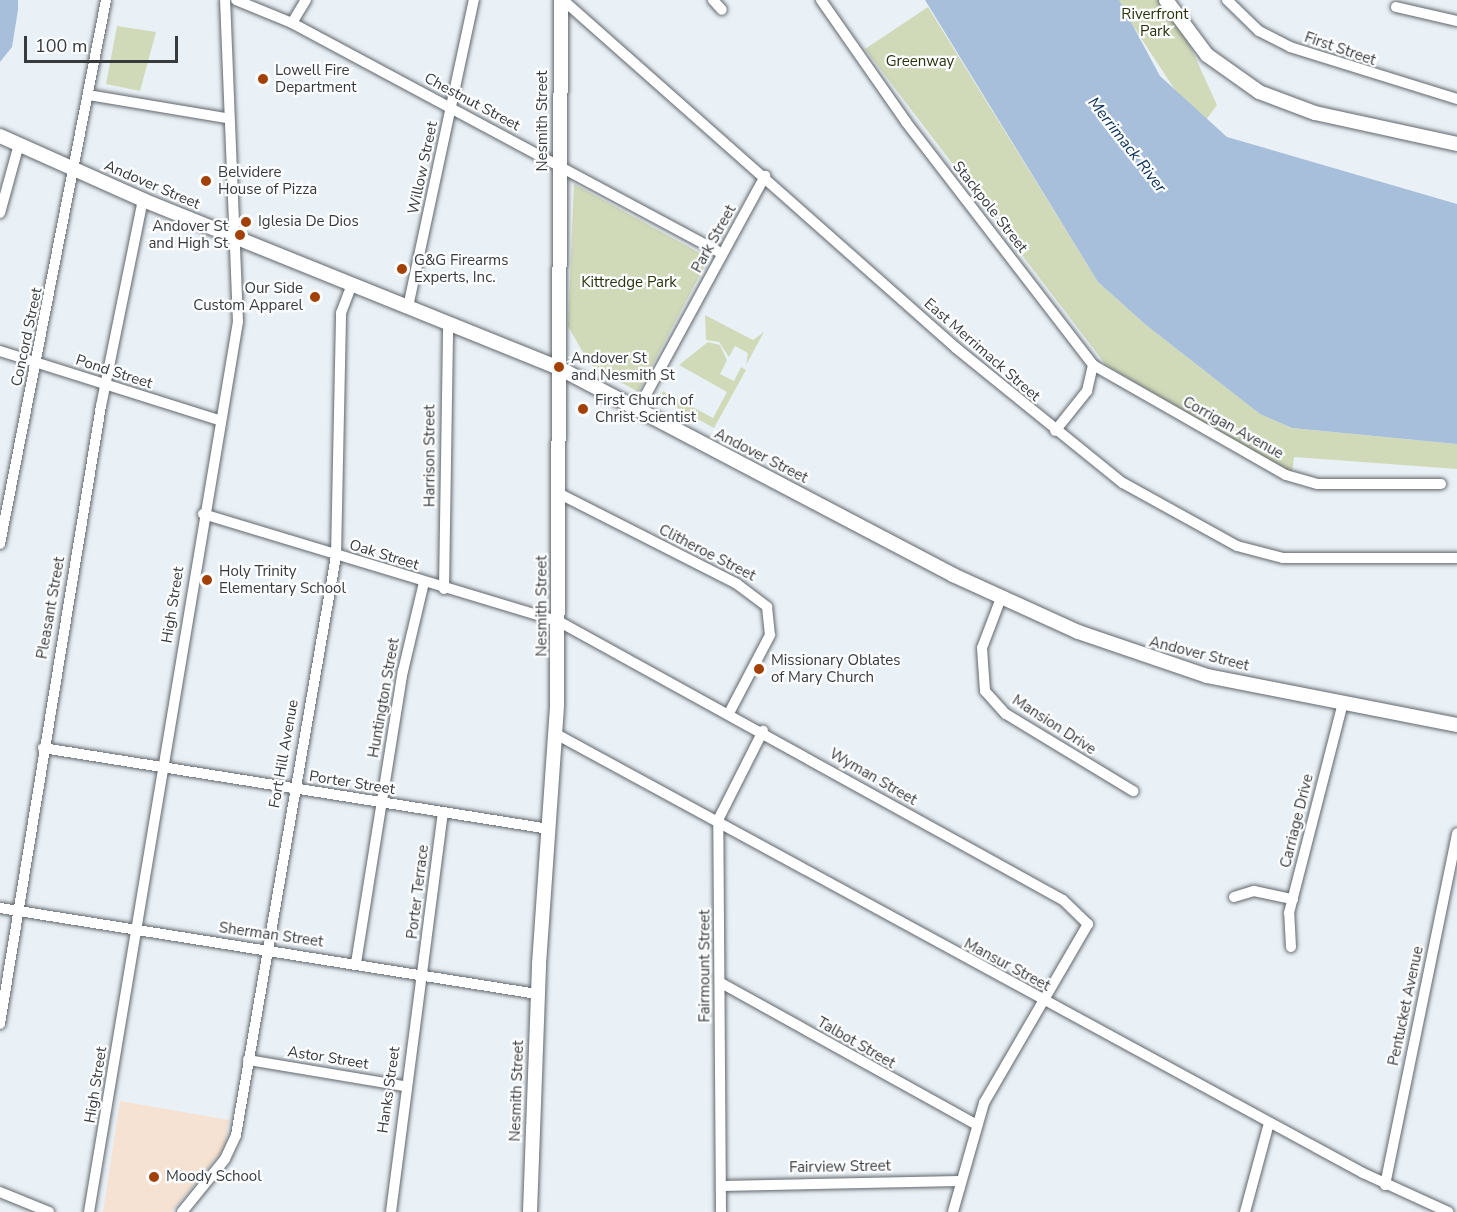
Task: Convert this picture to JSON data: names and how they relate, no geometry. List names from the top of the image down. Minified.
{"streets":{"main road":["Nesmith Street","Andover Street"],"street":["First Street","Chestnut Street","Willow Street","Stackpole Street","Park Street","Concord Street","East Merrimack Street","Pond Street","Corrigan Avenue","Harrison Street","Clitheroe Street","Oak Street","High Street","Pleasant Street","Huntington Street","Mansion Drive","Fort Hill Avenue","Wyman Street","Porter Street","Carriage Drive","Porter Terrace","Sherman Street","Mansur Street","Fairmount Street","Pentucket Avenue","Talbot Street","Astor Street","Hanks Street","Fairview Street"]},"crossings":[["Chestnut Street","Nesmith Street"],["Chestnut Street","Willow Street"],["Chestnut Street","Park Street"],["Nesmith Street","Andover Street"],["Nesmith Street","East Merrimack Street"],["Nesmith Street","Clitheroe Street"],["Nesmith Street","Oak Street"],["Nesmith Street","Wyman Street"],["Nesmith Street","Porter Street"],["Nesmith Street","Sherman Street"],["Nesmith Street","Mansur Street"],["Willow Street","Andover Street"],["Andover Street","Park Street"],["Andover Street","Concord Street"],["Andover Street","Harrison Street"],["Andover Street","High Street"],["Andover Street","Pleasant Street"],["Andover Street","Mansion Drive"],["Andover Street","Fort Hill Avenue"],["Andover Street","Carriage Drive"],["Stackpole Street","Corrigan Avenue"],["Park Street","East Merrimack Street"],["Concord Street","Pond Street"],["Pond Street","High Street"],["Pond Street","Pleasant Street"],["Harrison Street","Oak Street"],["Clitheroe Street","Wyman Street"],["Oak Street","High Street"],["Oak Street","Huntington Street"],["Oak Street","Fort Hill Avenue"],["Oak Street","Wyman Street"],["High Street","Porter Street"],["High Street","Sherman Street"],["Pleasant Street","Porter Street"],["Pleasant Street","Sherman Street"],["Huntington Street","Porter Street"],["Huntington Street","Sherman Street"],["Fort Hill Avenue","Porter Street"],["Fort Hill Avenue","Sherman Street"],["Fort Hill Avenue","Astor Street"],["Wyman Street","Mansur Street"],["Wyman Street","Fairmount Street"],["Porter Street","Porter Terrace"],["Porter Terrace","Sherman Street"],["Porter Terrace","Hanks Street"],["Sherman Street","Hanks Street"],["Mansur Street","Fairmount Street"],["Mansur Street","Pentucket Avenue"],["Fairmount Street","Talbot Street"],["Fairmount Street","Fairview Street"],["Astor Street","Hanks Street"]],"water":["Merrimack River"],"parks":["Riverfront Park","Greenway","Kittredge Park"],"places":["Lowell Fire Department","Belvidere House of Pizza","Iglesia De Dios","Andover St and High St","G&G Firearms Experts, Inc.","Our Side Custom Apparel","Andover St and Nesmith St","First Church of Christ Scientist","Holy Trinity Elementary School","Missionary Oblates of Mary Church","Moody School"],"scale_bar":"100 m"}
